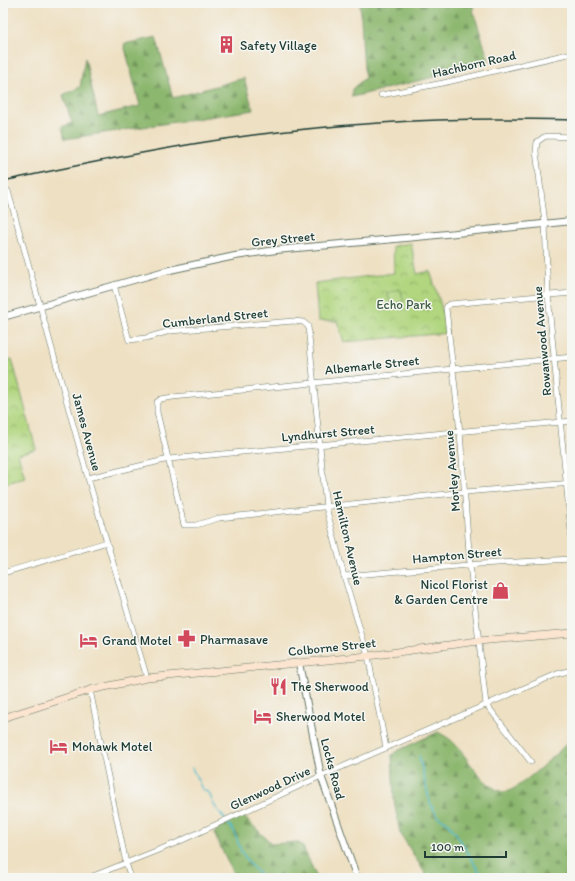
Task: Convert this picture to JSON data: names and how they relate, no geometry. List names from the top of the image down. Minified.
{"streets":{"main road":["Colborne Street"],"street":["Hachborn Road","Grey Street","Cumberland Street","Rowanwood Avenue","Albemarle Street","James Avenue","Lyndhurst Street","Morley Avenue","Hamilton Avenue","Hampton Street","Locks Road","Glenwood Drive"]},"crossings":[["Grey Street","Cumberland Street"],["Grey Street","Rowanwood Avenue"],["Grey Street","James Avenue"],["Cumberland Street","Hamilton Avenue"],["Rowanwood Avenue","Albemarle Street"],["Rowanwood Avenue","Lyndhurst Street"],["Rowanwood Avenue","Morley Avenue"],["Albemarle Street","Lyndhurst Street"],["Albemarle Street","Morley Avenue"],["Albemarle Street","Hamilton Avenue"],["James Avenue","Lyndhurst Street"],["James Avenue","Colborne Street"],["Lyndhurst Street","Morley Avenue"],["Lyndhurst Street","Hamilton Avenue"],["Morley Avenue","Hampton Street"],["Morley Avenue","Colborne Street"],["Morley Avenue","Glenwood Drive"],["Hamilton Avenue","Hampton Street"],["Hamilton Avenue","Colborne Street"],["Hamilton Avenue","Glenwood Drive"],["Colborne Street","Locks Road"],["Locks Road","Glenwood Drive"]],"parks":["Echo Park"],"places":{"building":["Safety Village"],"shop":["Nicol Florist & Garden Centre"],"pharmacy":["Pharmasave"],"hotel":["Grand Motel","Sherwood Motel","Mohawk Motel"],"restaurant":["The Sherwood"]},"scale_bar":"100 m"}
